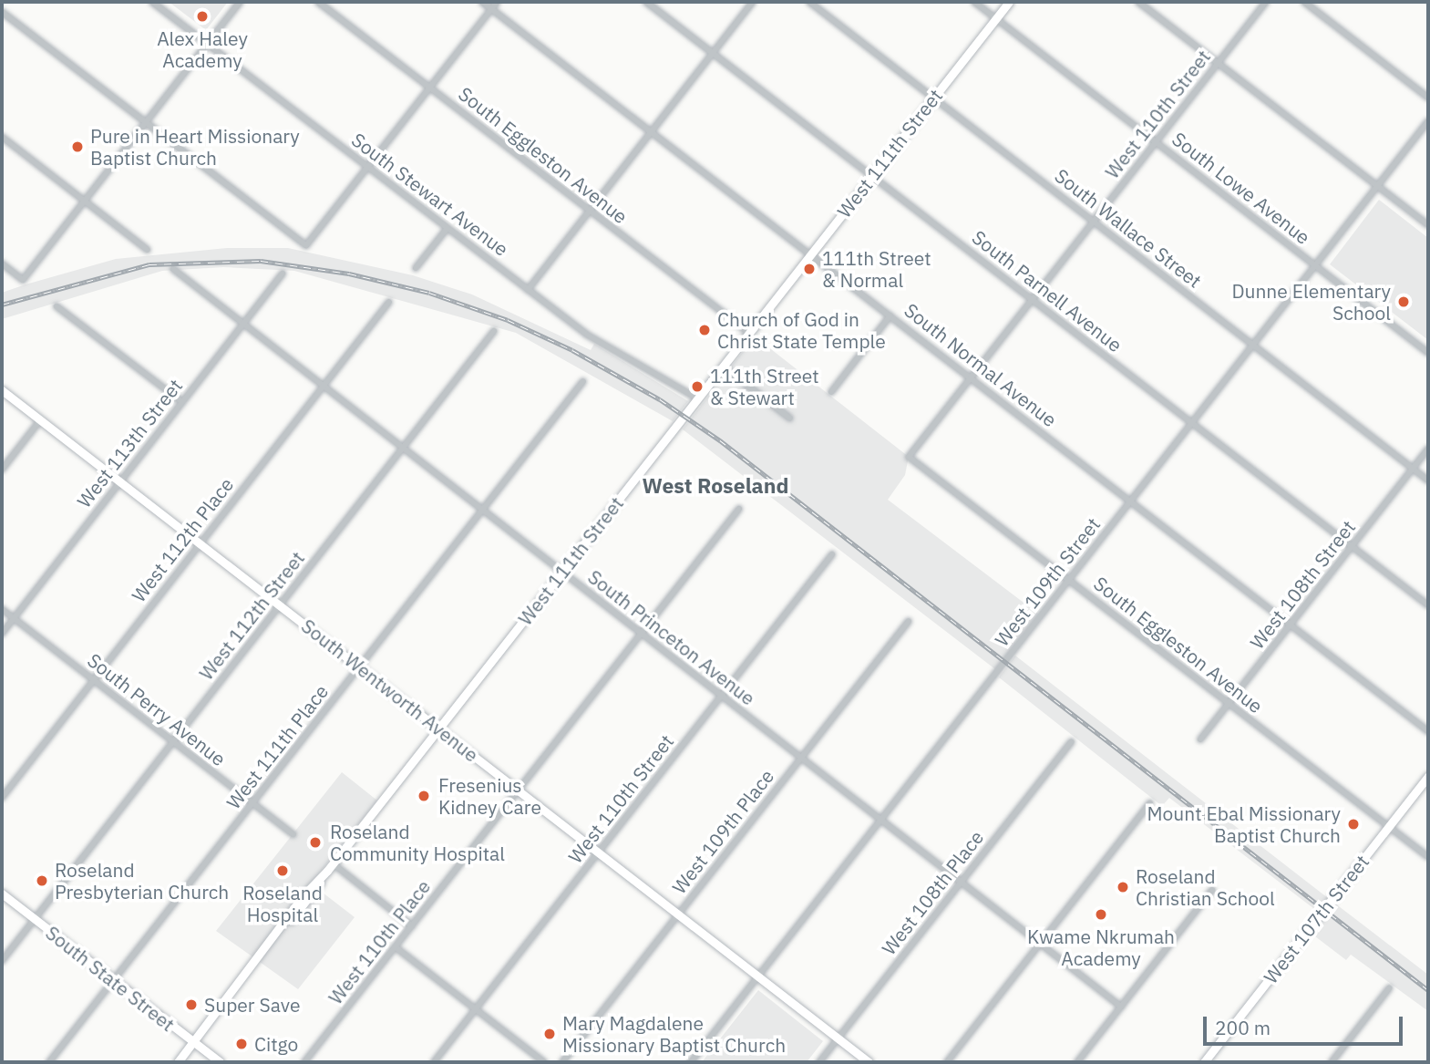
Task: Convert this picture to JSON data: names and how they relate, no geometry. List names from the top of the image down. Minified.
{"streets":{"street":["West 110th Street","West 111th Street","South Eggleston Avenue","South Lowe Avenue","South Stewart Avenue","South Wallace Street","South Parnell Avenue","South Normal Avenue","West 113th Street","West 112th Place","West 109th Street","West 108th Street","West 112th Street","South Princeton Avenue","South Wentworth Avenue","South Perry Avenue","West 111th Place","West 109th Place","West 108th Place","West 107th Street","West 110th Place","South State Street"]},"crossings":[["West 110th Street","South Eggleston Avenue"],["West 110th Street","South Lowe Avenue"],["West 110th Street","South Wallace Street"],["West 110th Street","South Parnell Avenue"],["West 110th Street","South Normal Avenue"],["West 110th Street","South Princeton Avenue"],["West 110th Street","South Wentworth Avenue"],["West 111th Street","South Eggleston Avenue"],["West 111th Street","South Lowe Avenue"],["West 111th Street","South Stewart Avenue"],["West 111th Street","South Wallace Street"],["West 111th Street","South Parnell Avenue"],["West 111th Street","South Normal Avenue"],["West 111th Street","South Princeton Avenue"],["West 111th Street","South Wentworth Avenue"],["West 111th Street","South State Street"],["South Eggleston Avenue","West 109th Street"],["South Eggleston Avenue","West 108th Street"],["South Eggleston Avenue","West 107th Street"],["South Lowe Avenue","West 109th Street"],["South Wallace Street","West 109th Street"],["South Wallace Street","West 108th Street"],["South Parnell Avenue","West 109th Street"],["South Parnell Avenue","West 108th Street"],["South Normal Avenue","West 109th Street"],["South Normal Avenue","West 108th Street"],["West 113th Street","South Princeton Avenue"],["West 113th Street","South Wentworth Avenue"],["West 113th Street","South Perry Avenue"],["West 112th Place","South Princeton Avenue"],["West 112th Place","South Wentworth Avenue"],["West 112th Place","South Perry Avenue"],["West 109th Street","South Princeton Avenue"],["West 109th Street","South Wentworth Avenue"],["West 112th Street","South Princeton Avenue"],["West 112th Street","South Wentworth Avenue"],["West 112th Street","South Perry Avenue"],["West 112th Street","South State Street"],["South Princeton Avenue","West 111th Place"],["South Princeton Avenue","West 109th Place"],["South Princeton Avenue","West 108th Place"],["South Princeton Avenue","West 110th Place"],["South Wentworth Avenue","West 111th Place"],["South Wentworth Avenue","West 109th Place"],["South Wentworth Avenue","West 108th Place"],["South Wentworth Avenue","West 110th Place"],["South Perry Avenue","West 111th Place"],["West 111th Place","South State Street"]],"districts":["West Roseland"],"places":["Alex Haley Academy","Pure in Heart Missionary Baptist Church","111th Street & Normal","Dunne Elementary School","Church of God in Christ State Temple","111th Street & Stewart","Fresenius Kidney Care","Mount Ebal Missionary Baptist Church","Roseland Community Hospital","Roseland Hospital","Roseland Presbyterian Church","Roseland Christian School","Kwame Nkrumah Academy","Super Save","Mary Magdalene Missionary Baptist Church","Citgo"],"scale_bar":"200 m"}
